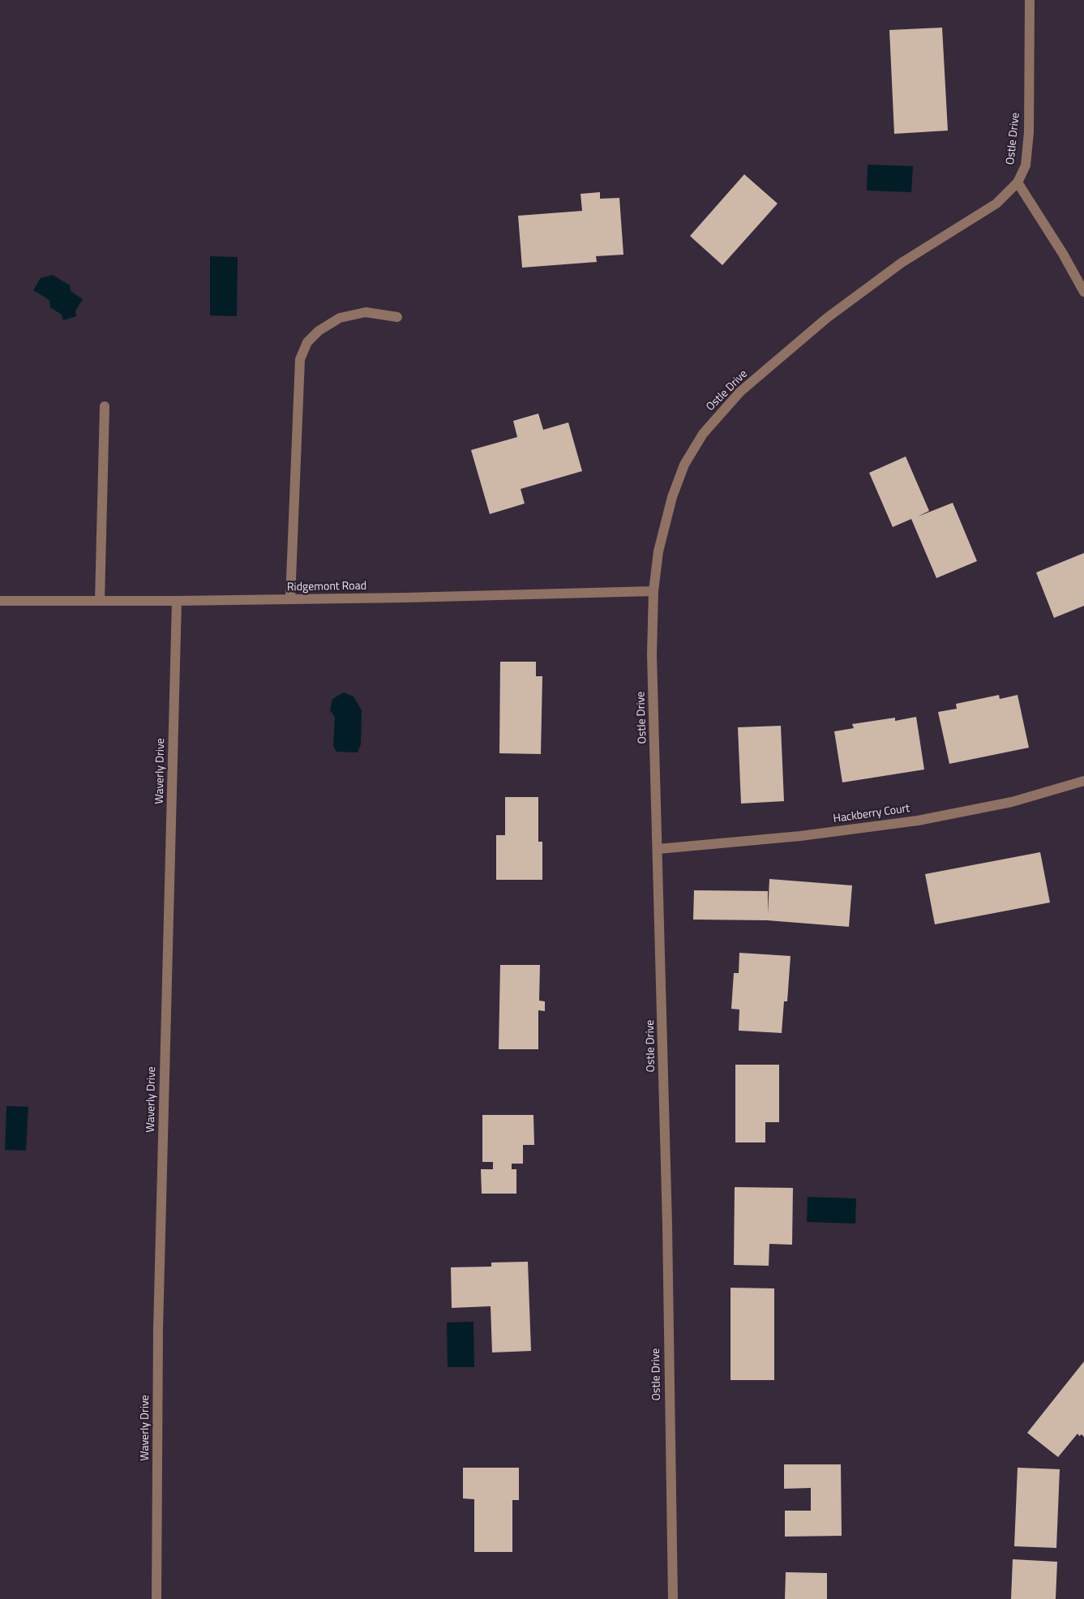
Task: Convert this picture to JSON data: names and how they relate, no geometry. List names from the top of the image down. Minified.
{"streets":{"street":["Ostle Drive","Ridgemont Road","Waverly Drive","Hackberry Court"]},"crossings":[["Ostle Drive","Ridgemont Road"],["Ostle Drive","Hackberry Court"],["Ridgemont Road","Waverly Drive"]]}
